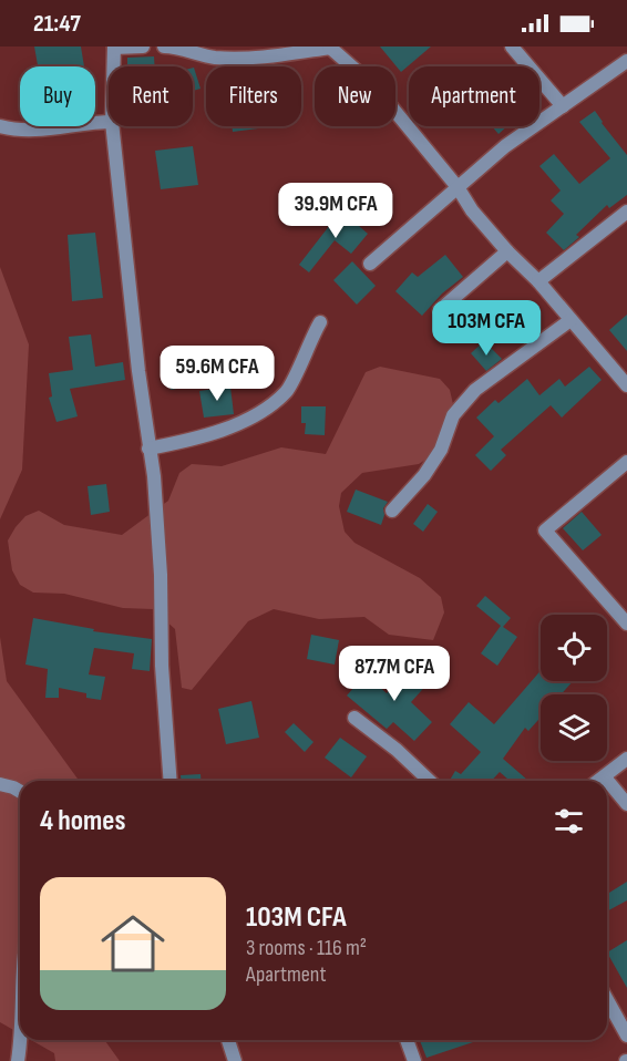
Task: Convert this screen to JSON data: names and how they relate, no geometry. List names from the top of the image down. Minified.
{"page":{"status":"21:47","chip":["Buy","Rent","Filters","New","Apartment"],"price":["39.9M CFA","103M CFA","59.6M CFA","87.7M CFA"],"heading":"4 homes","list":[{"name":"103M CFA","note":"3 rooms · 116 m² · Apartment"}]}}
